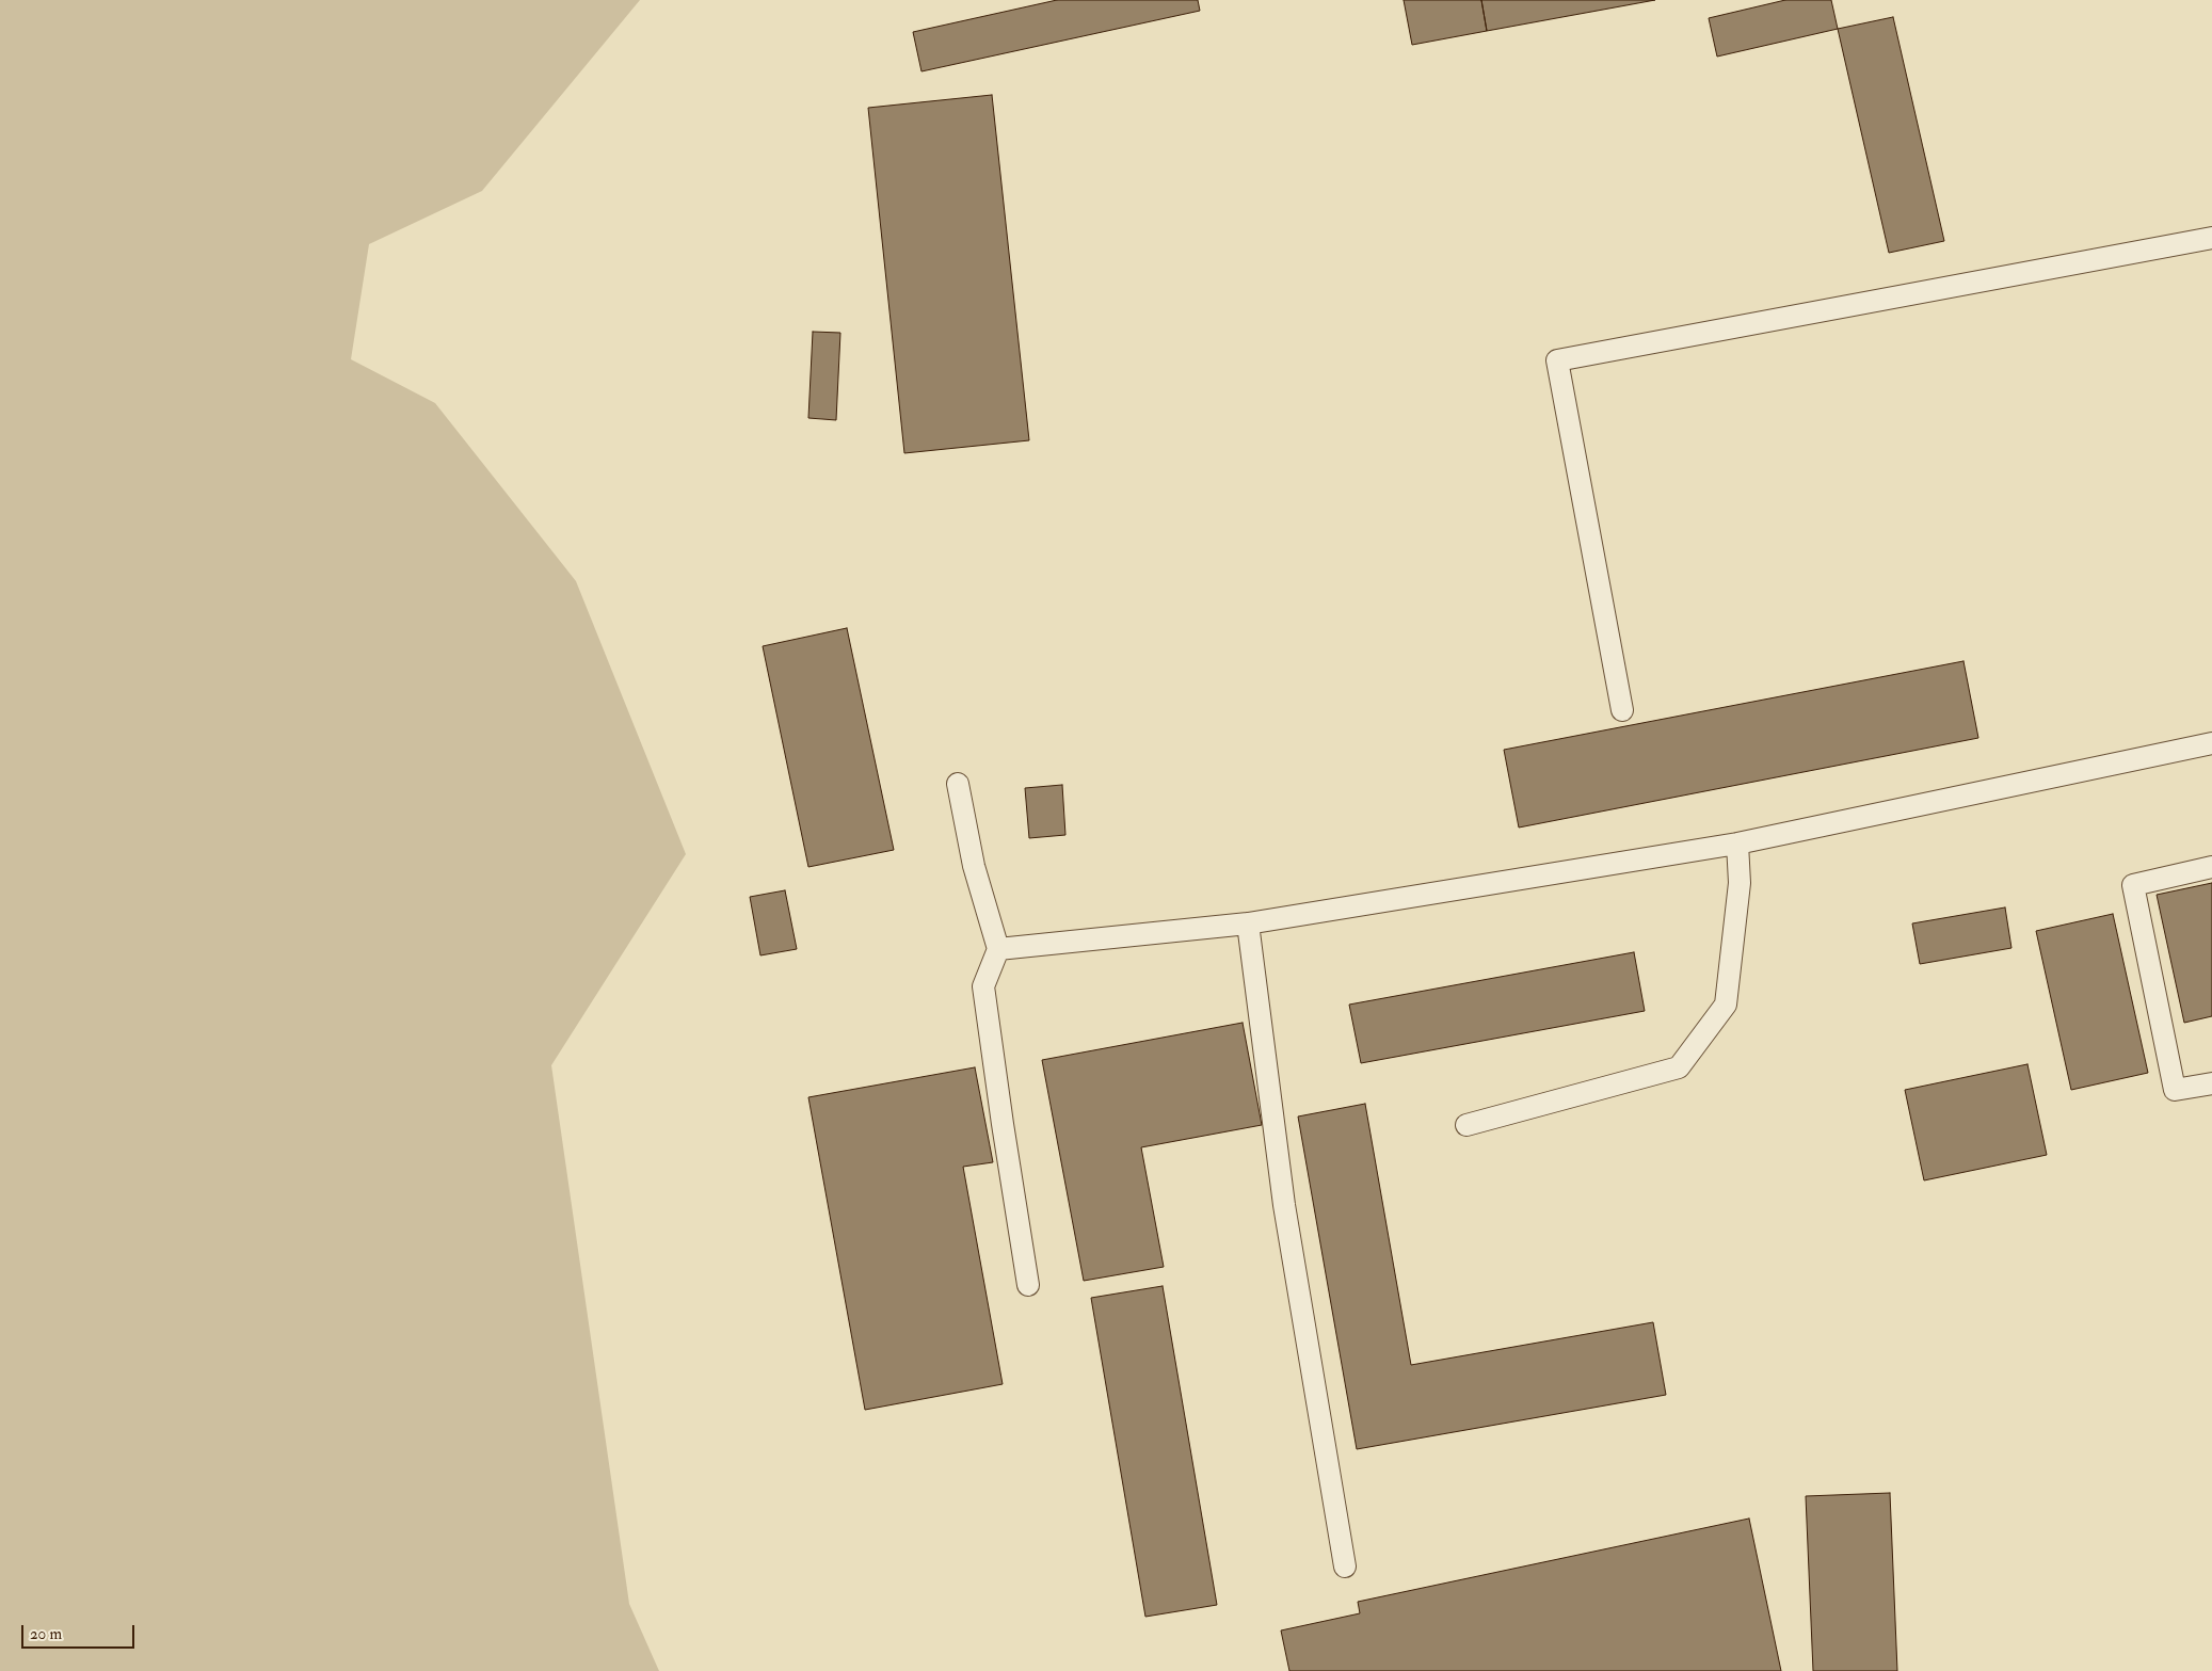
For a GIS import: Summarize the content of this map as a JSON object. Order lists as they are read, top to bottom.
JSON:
{
  "scale_bar": "20 m"
}
